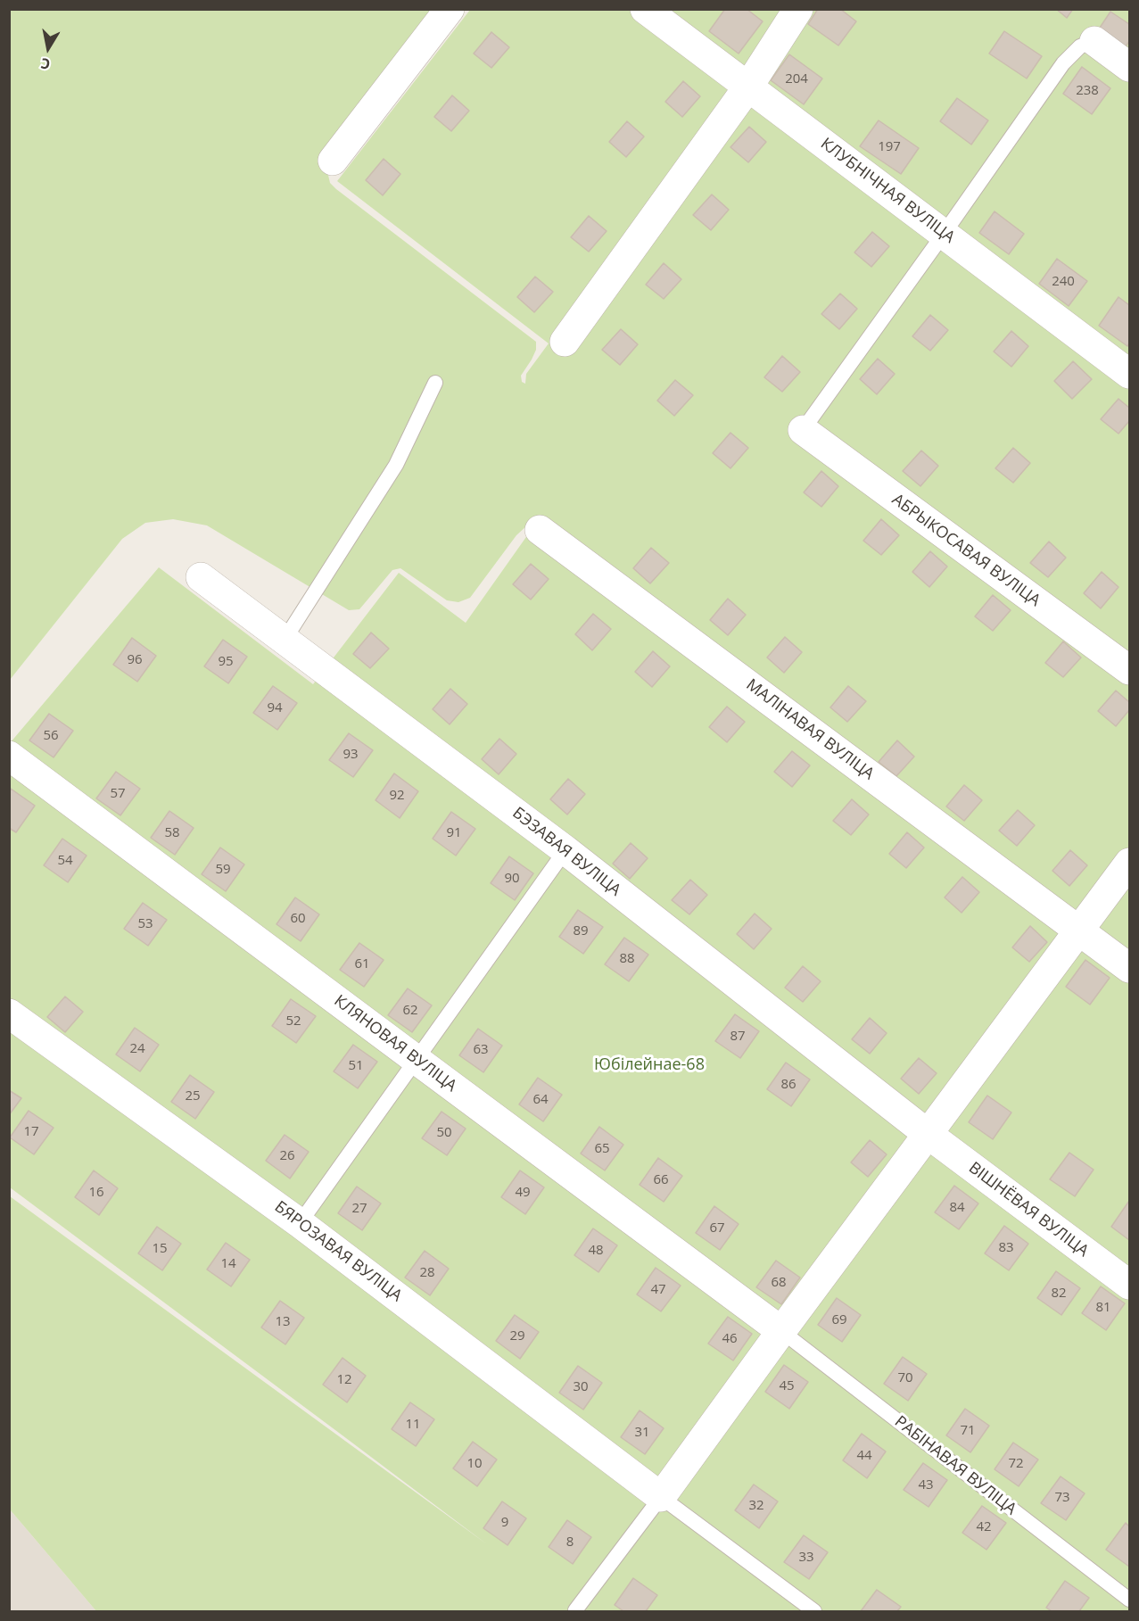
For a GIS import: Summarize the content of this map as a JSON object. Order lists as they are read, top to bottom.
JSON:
{
  "streets": {
    "street": [
      "КЛУБНІЧНАЯ ВУЛІЦА",
      "АБРЫКОСАВАЯ ВУЛІЦА",
      "МАЛІНАВАЯ ВУЛІЦА",
      "БЭЗАВАЯ ВУЛІЦА",
      "КЛЯНОВАЯ ВУЛІЦА",
      "ВІШНЁВАЯ ВУЛІЦА",
      "БЯРОЗАВАЯ ВУЛІЦА"
    ],
    "lane": ["РАБІНАВАЯ ВУЛІЦА"]
  },
  "crossings": [
    ["БЭЗАВАЯ ВУЛІЦА", "ВІШНЁВАЯ ВУЛІЦА"],
    ["КЛЯНОВАЯ ВУЛІЦА", "РАБІНАВАЯ ВУЛІЦА"]
  ],
  "parks": ["Юбілейнае-68"],
  "house_numbers": [
    "204",
    "238",
    "197",
    "240",
    "96",
    "95",
    "94",
    "56",
    "93",
    "57",
    "92",
    "58",
    "91",
    "54",
    "59",
    "90",
    "60",
    "53",
    "89",
    "88",
    "61",
    "62",
    "52",
    "87",
    "24",
    "63",
    "51",
    "86",
    "25",
    "64",
    "17",
    "50",
    "65",
    "26",
    "66",
    "16",
    "49",
    "84",
    "27",
    "67",
    "83",
    "15",
    "48",
    "14",
    "28",
    "68",
    "47",
    "82",
    "81",
    "69",
    "13",
    "29",
    "46",
    "70",
    "12",
    "45",
    "30",
    "11",
    "71",
    "31",
    "44",
    "10",
    "72",
    "43",
    "73",
    "32",
    "9",
    "42",
    "8",
    "33"
  ],
  "north": "bottom"
}
